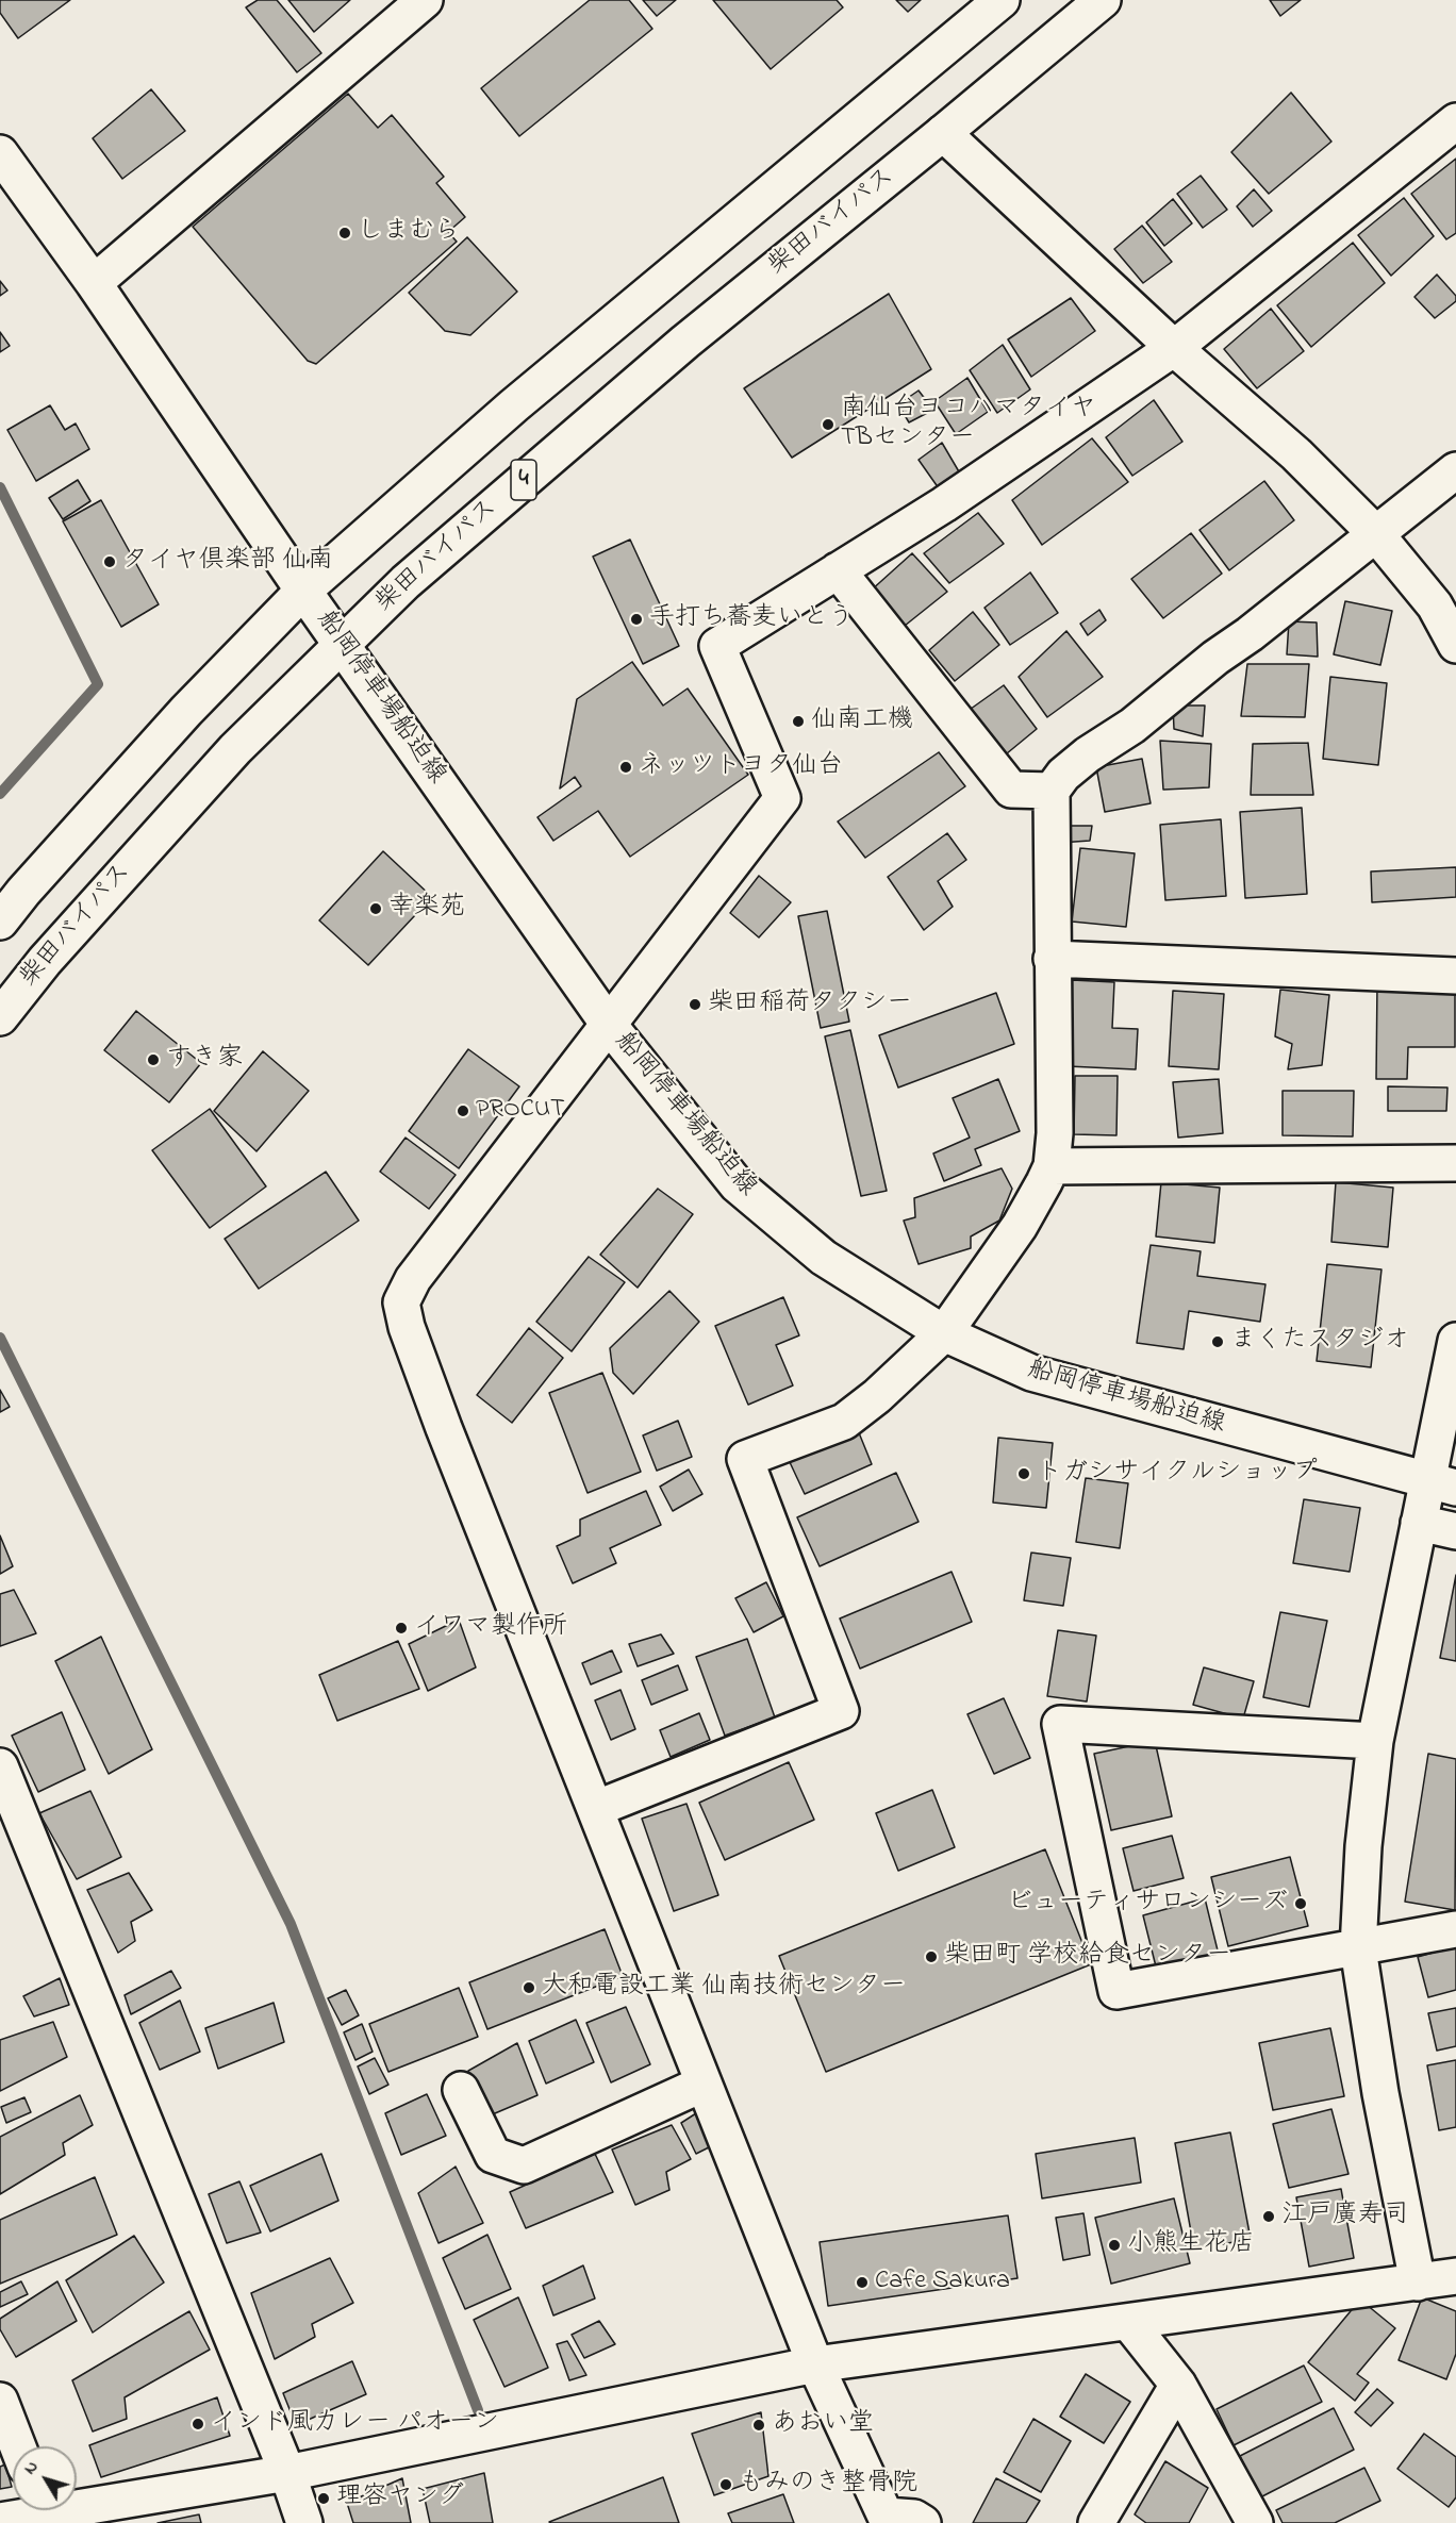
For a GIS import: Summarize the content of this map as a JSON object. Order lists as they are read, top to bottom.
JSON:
{
  "streets": {
    "main road": ["柴田バイパス", "4", "船岡停車場船迫線"]
  },
  "crossings": [
    ["柴田バイパス", "船岡停車場船迫線"]
  ],
  "places": [
    "しまむら",
    "南仙台ヨコハマタイヤ TBセンター",
    "タイヤ倶楽部 仙南",
    "手打ち蕎麦いとう",
    "仙南工機",
    "ネッツトヨタ仙台",
    "幸楽苑",
    "柴田稲荷タクシー",
    "すき家",
    "PROCUT",
    "まくたスタジオ",
    "トガシサイクルショップ",
    "イワマ製作所",
    "ビューティサロンシーズ",
    "柴田町 学校給食センター",
    "大和電設工業 仙南技術センター",
    "江戸廣寿司",
    "小熊生花店",
    "Cafe Sakura",
    "インド風カレー パオーン",
    "あおい堂",
    "もみのき整骨院",
    "理容ヤング"
  ],
  "north": "top left"
}
